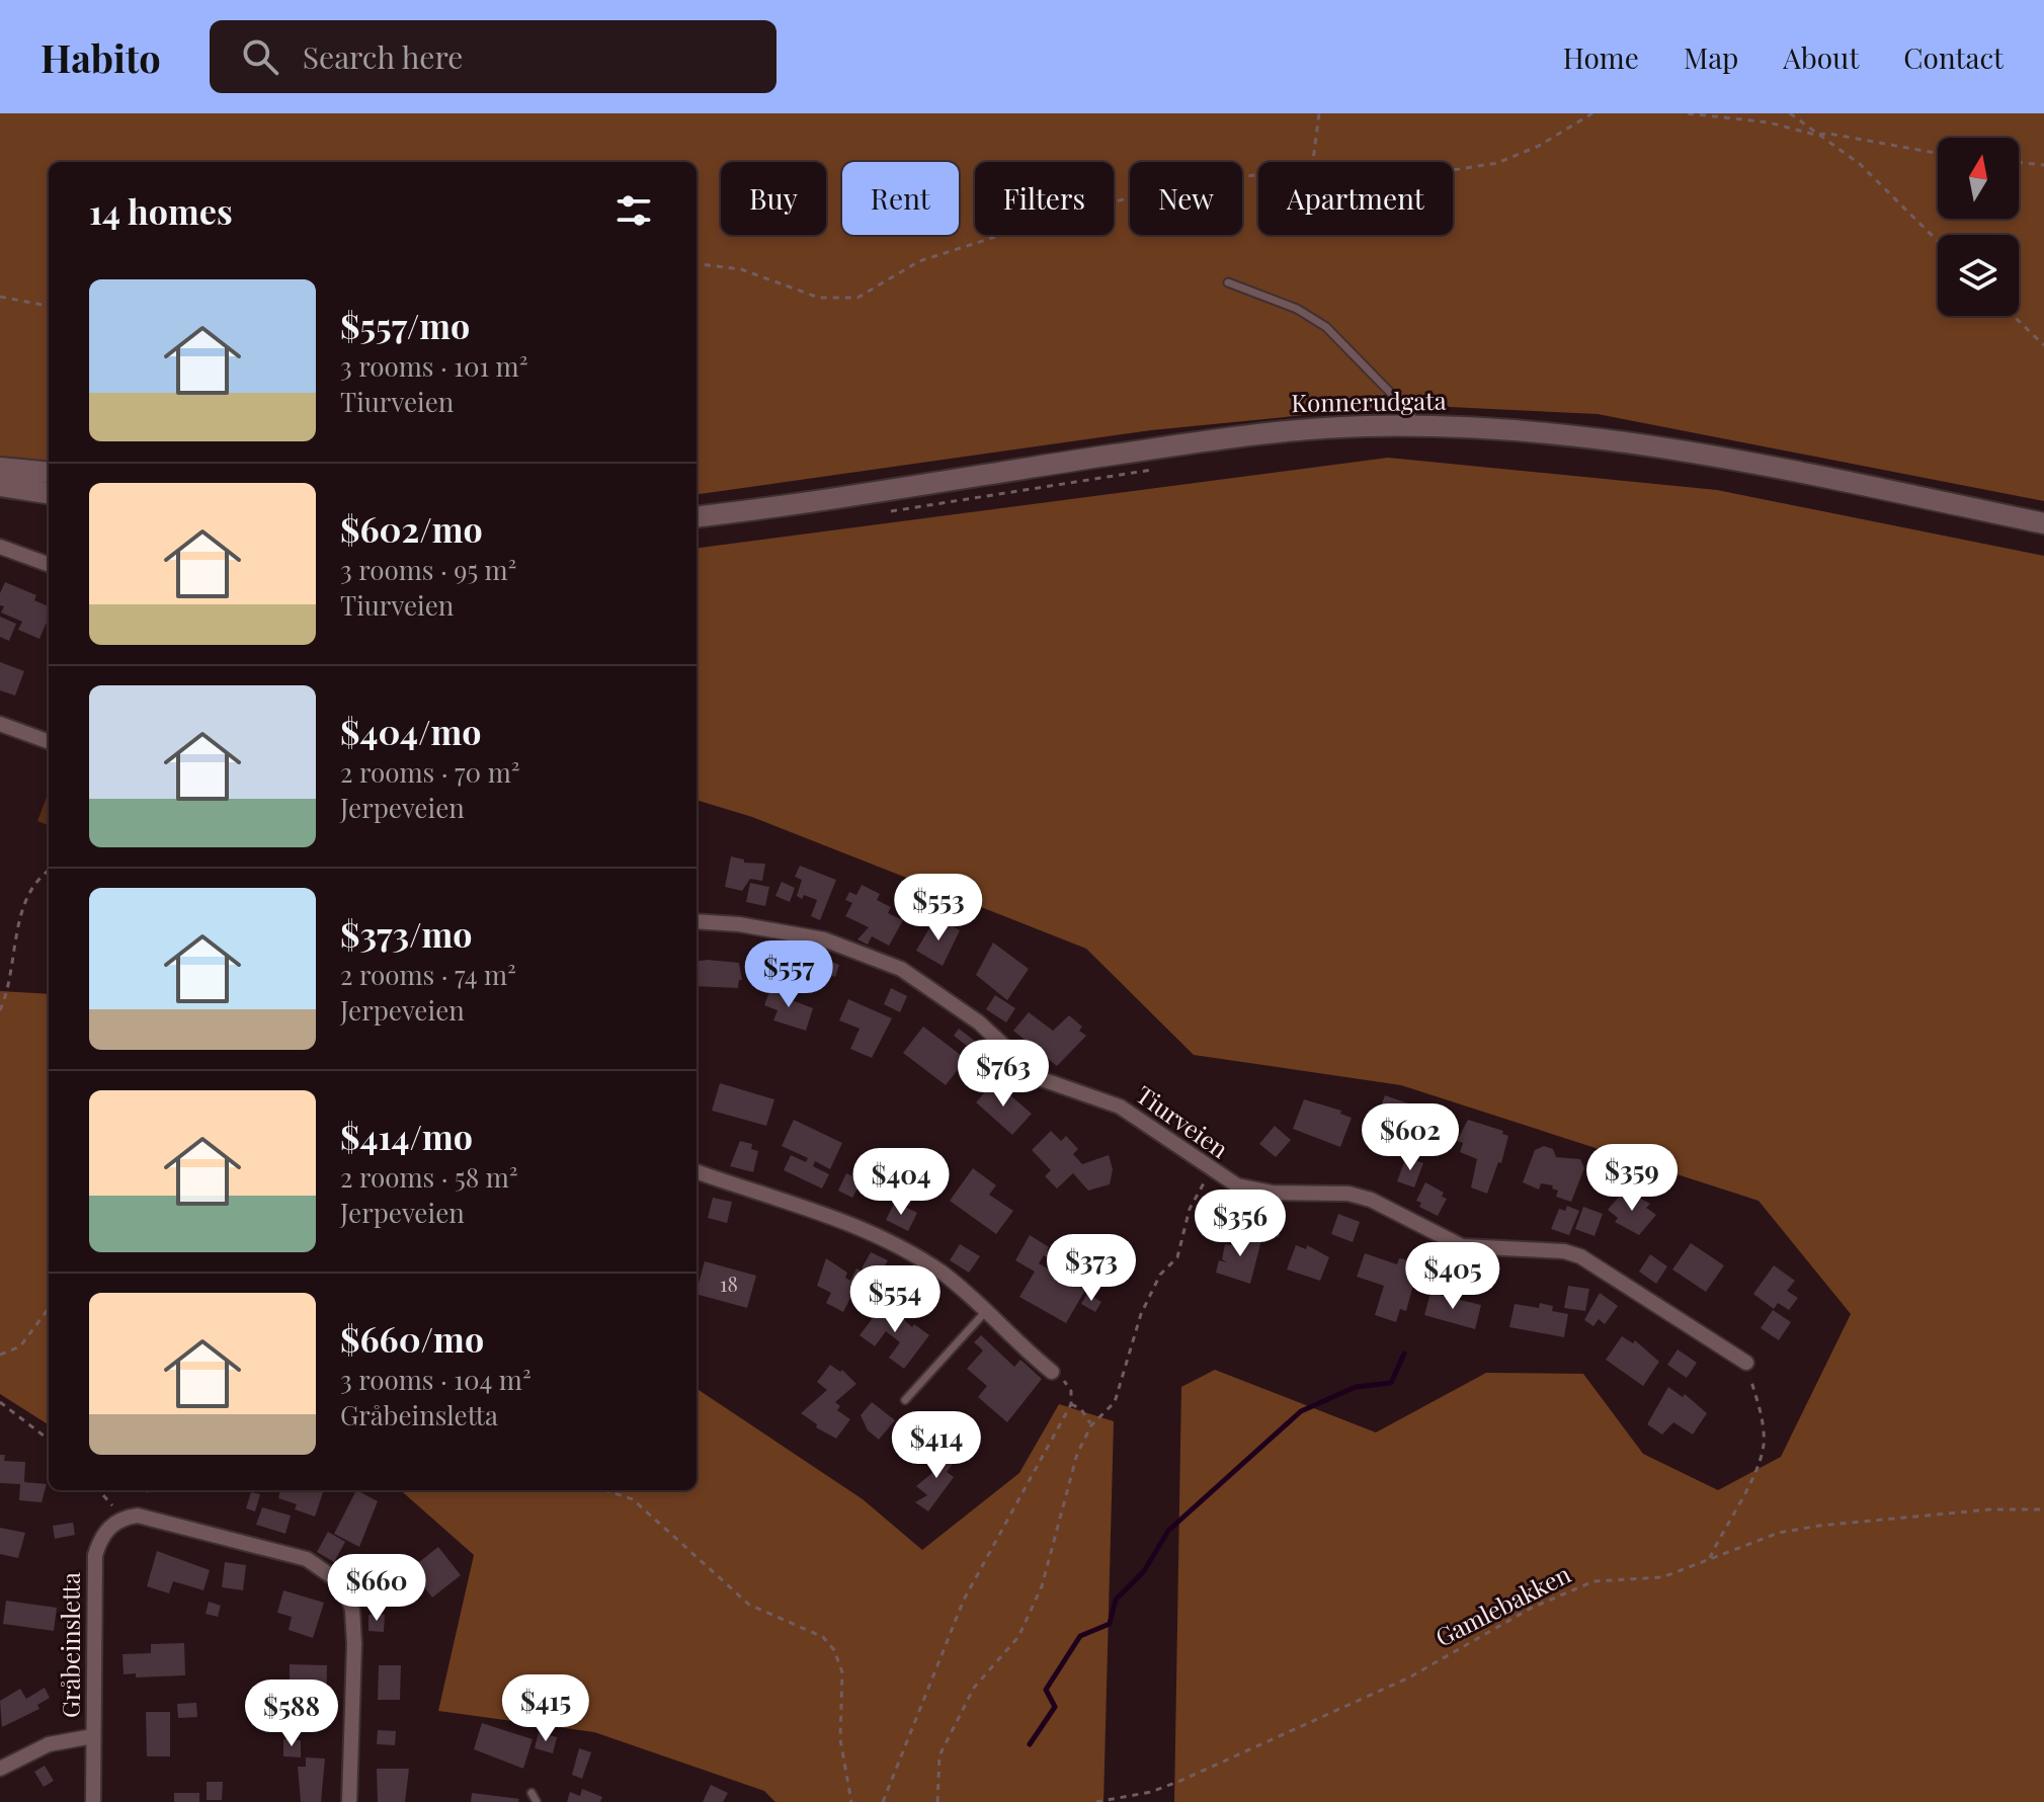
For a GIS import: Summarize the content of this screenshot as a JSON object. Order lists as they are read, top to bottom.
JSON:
{
  "streets": {
    "main road": ["Konnerudgata"],
    "street": ["Tiurveien", "Gråbeinsletta"],
    "path": ["Gamlebakken"]
  },
  "house_numbers": ["18"],
  "north": "top",
  "page": {
    "header": "Habito",
    "search": "Search here",
    "nav": [
      "Home",
      "Map",
      "About",
      "Contact"
    ],
    "chip": [
      "Buy",
      "Rent",
      "Filters",
      "New",
      "Apartment"
    ],
    "heading": "14 homes",
    "list": [
      {
        "name": "$557/mo",
        "note": "3 rooms · 101 m² · Tiurveien"
      },
      {
        "name": "$602/mo",
        "note": "3 rooms · 95 m² · Tiurveien"
      },
      {
        "name": "$404/mo",
        "note": "2 rooms · 70 m² · Jerpeveien"
      },
      {
        "name": "$373/mo",
        "note": "2 rooms · 74 m² · Jerpeveien"
      },
      {
        "name": "$414/mo",
        "note": "2 rooms · 58 m² · Jerpeveien"
      },
      {
        "name": "$660/mo",
        "note": "3 rooms · 104 m² · Gråbeinsletta"
      }
    ],
    "price": [
      "$553",
      "$557",
      "$763",
      "$602",
      "$359",
      "$404",
      "$356",
      "$373",
      "$405",
      "$554",
      "$414",
      "$660",
      "$415",
      "$588"
    ]
  }
}
